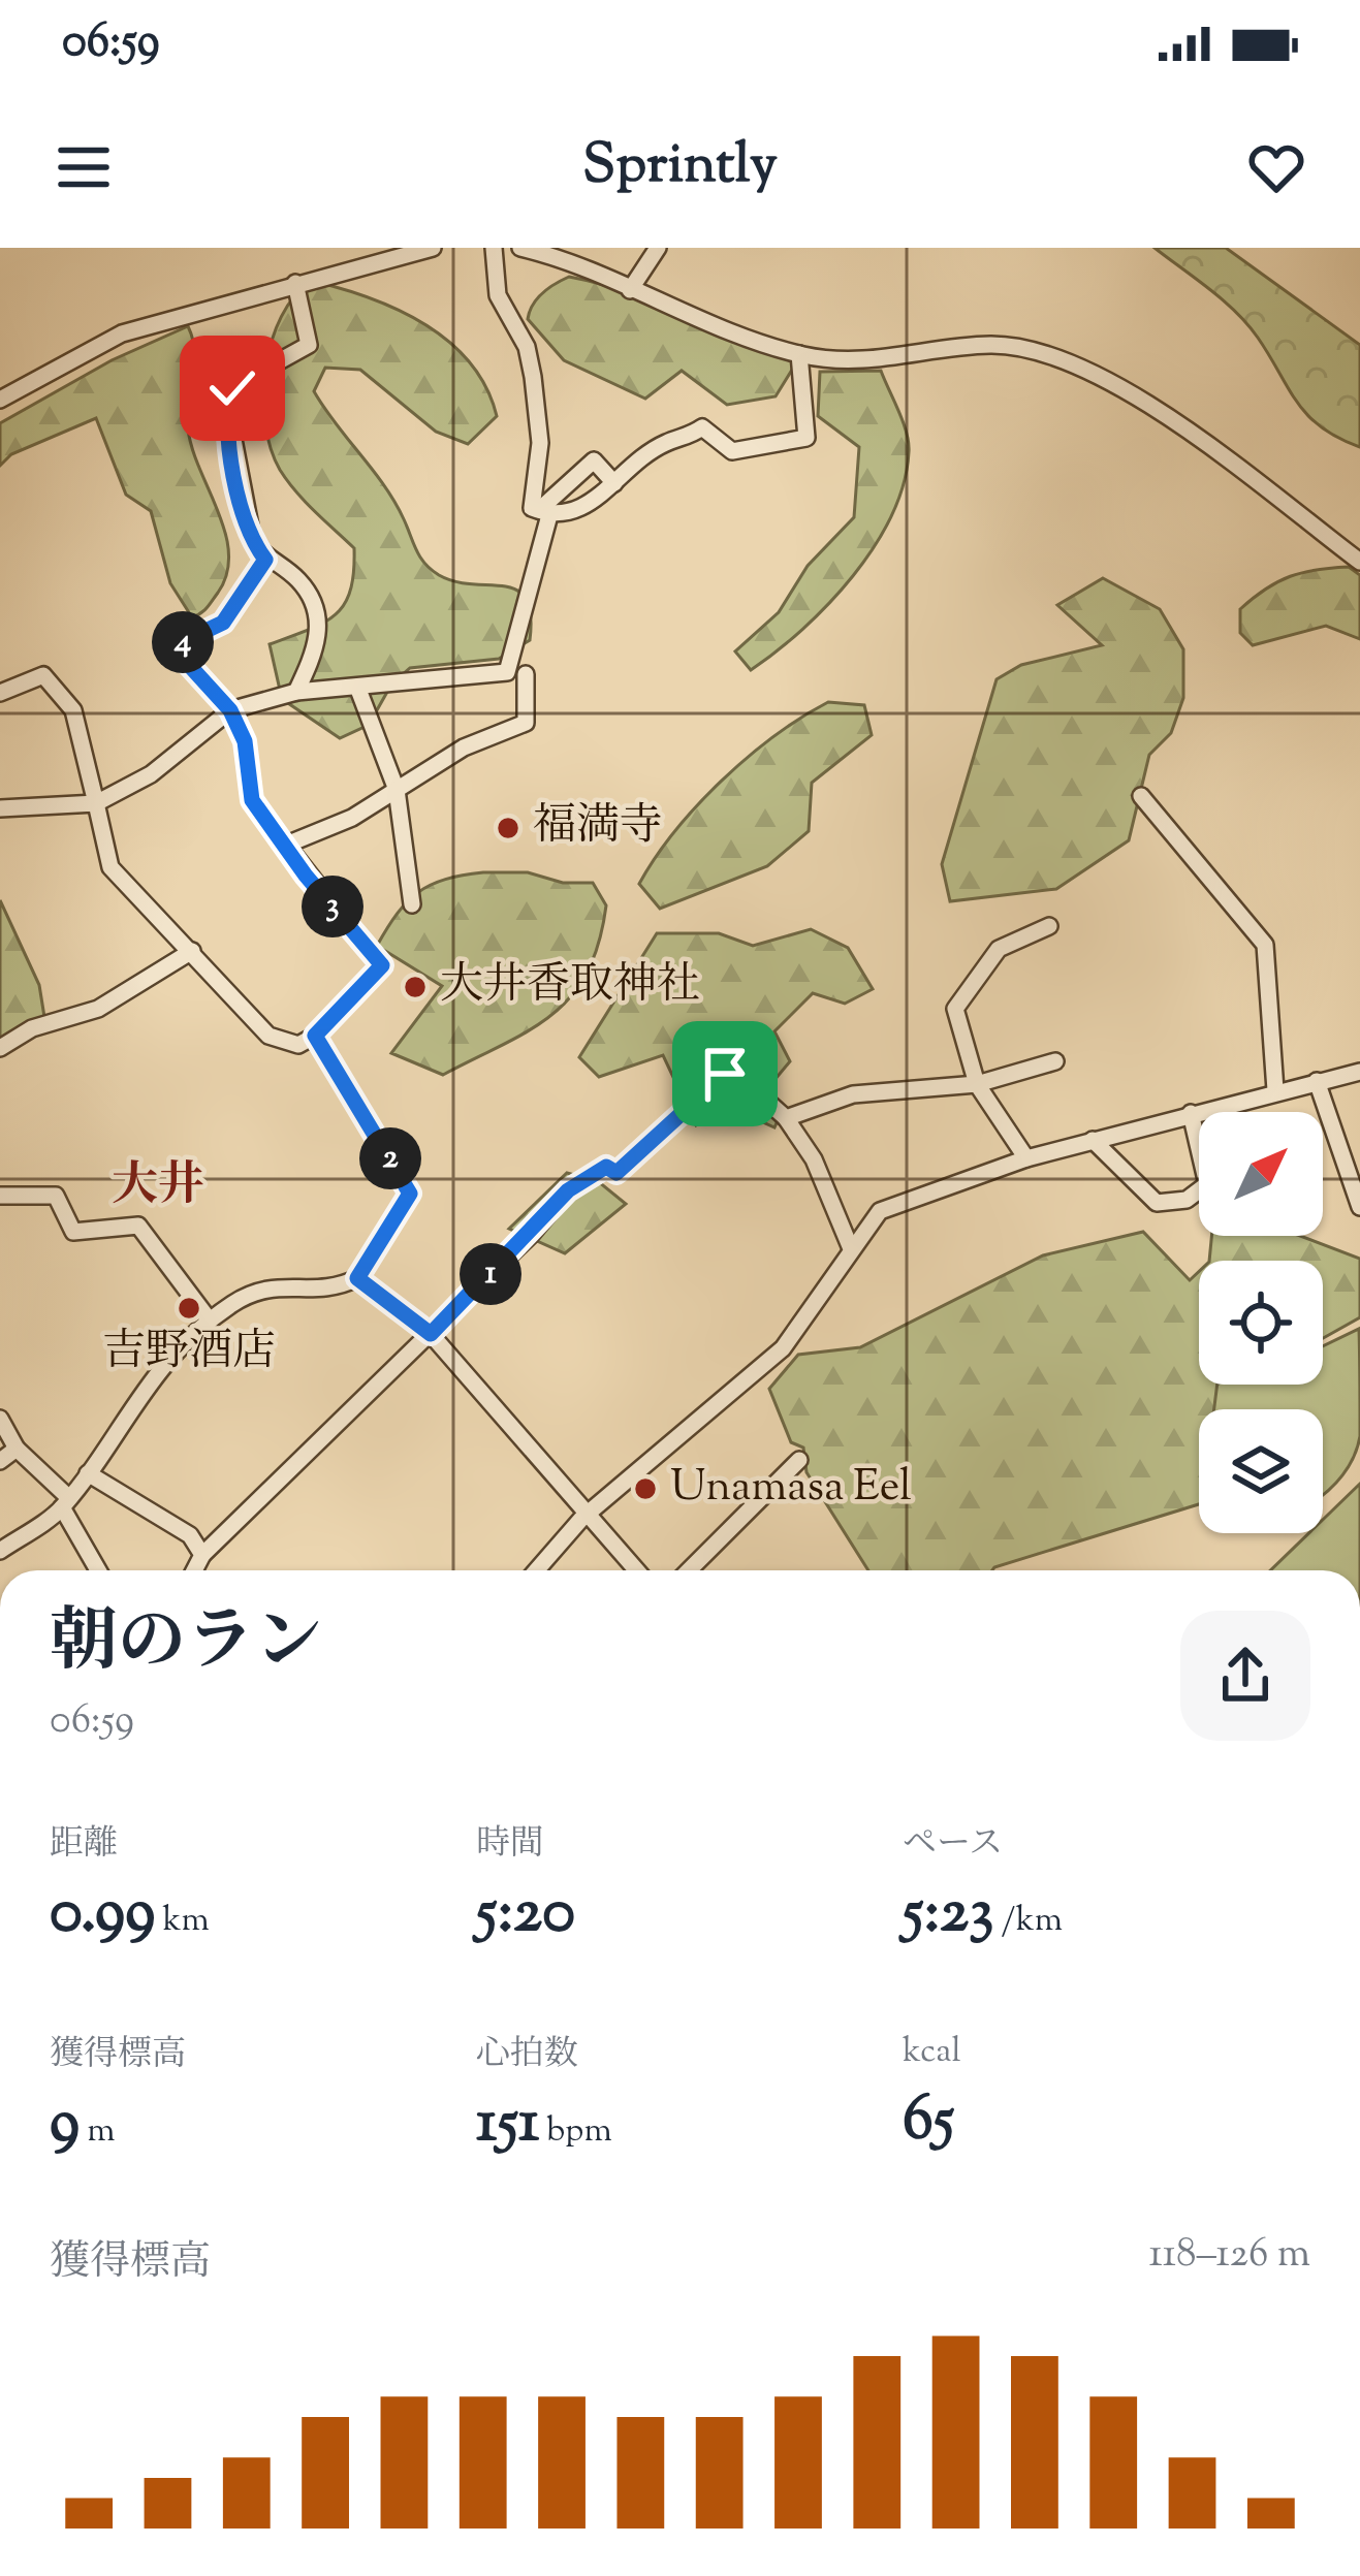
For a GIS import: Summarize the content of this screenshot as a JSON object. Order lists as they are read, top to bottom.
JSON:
{
  "districts": ["大井"],
  "places": [
    "福満寺",
    "大井香取神社",
    "吉野酒店",
    "Unamasa Eel"
  ],
  "north": "top right",
  "page": {
    "status": "06:59",
    "header": "Sprintly",
    "pins": [
      "4",
      "3",
      "2",
      "1"
    ],
    "heading": ["朝のラン", "06:59"],
    "stats": [
      ["距離", "0.99 km"],
      ["時間", "5:20"],
      ["ペース", "5:23 /km"],
      ["獲得標高", "9 m"],
      ["心拍数", "151 bpm"],
      ["kcal", "65"]
    ],
    "chart": ["獲得標高", "118–126 m"]
  }
}
